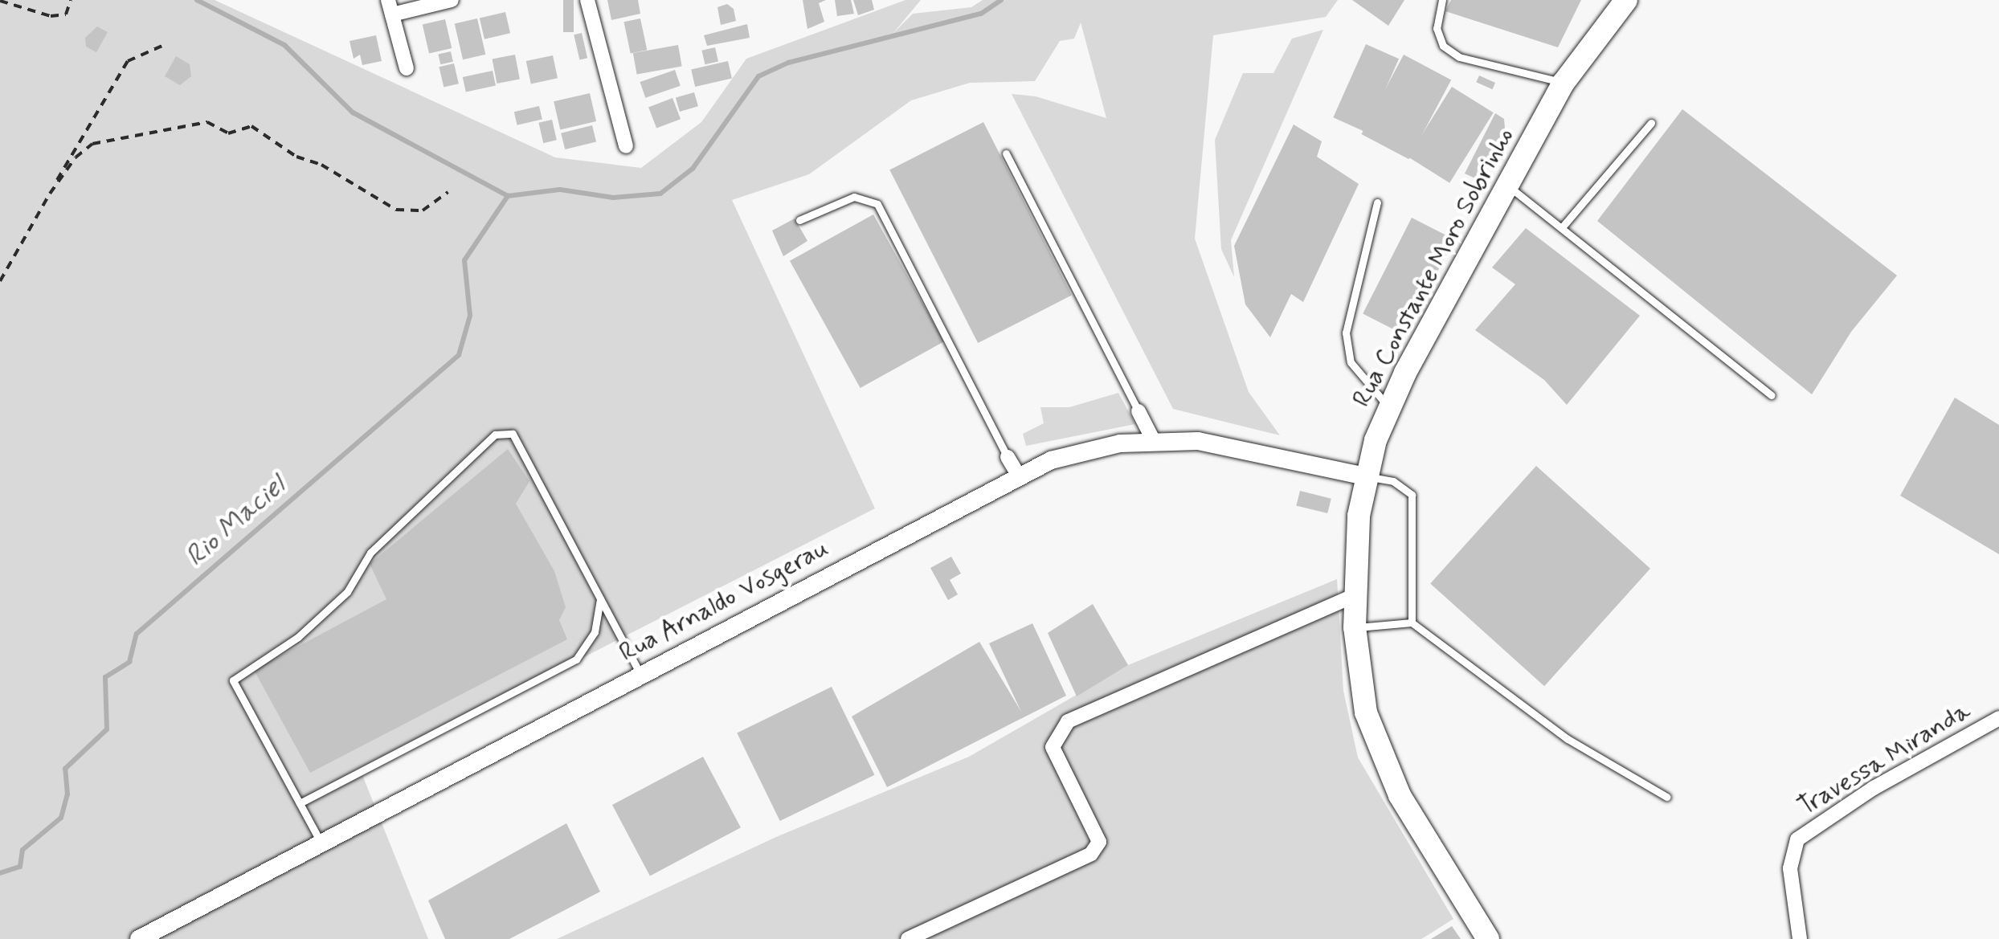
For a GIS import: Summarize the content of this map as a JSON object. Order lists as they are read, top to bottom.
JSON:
{
  "streets": {
    "main road": ["Rua Constante Moro Sobrinho"],
    "street": ["Rua Arnaldo Vosgerau", "Travessa Miranda"]
  },
  "crossings": [
    ["Rua Constante Moro Sobrinho", "Rua Arnaldo Vosgerau"]
  ],
  "water": ["Rio Maciel"]
}
